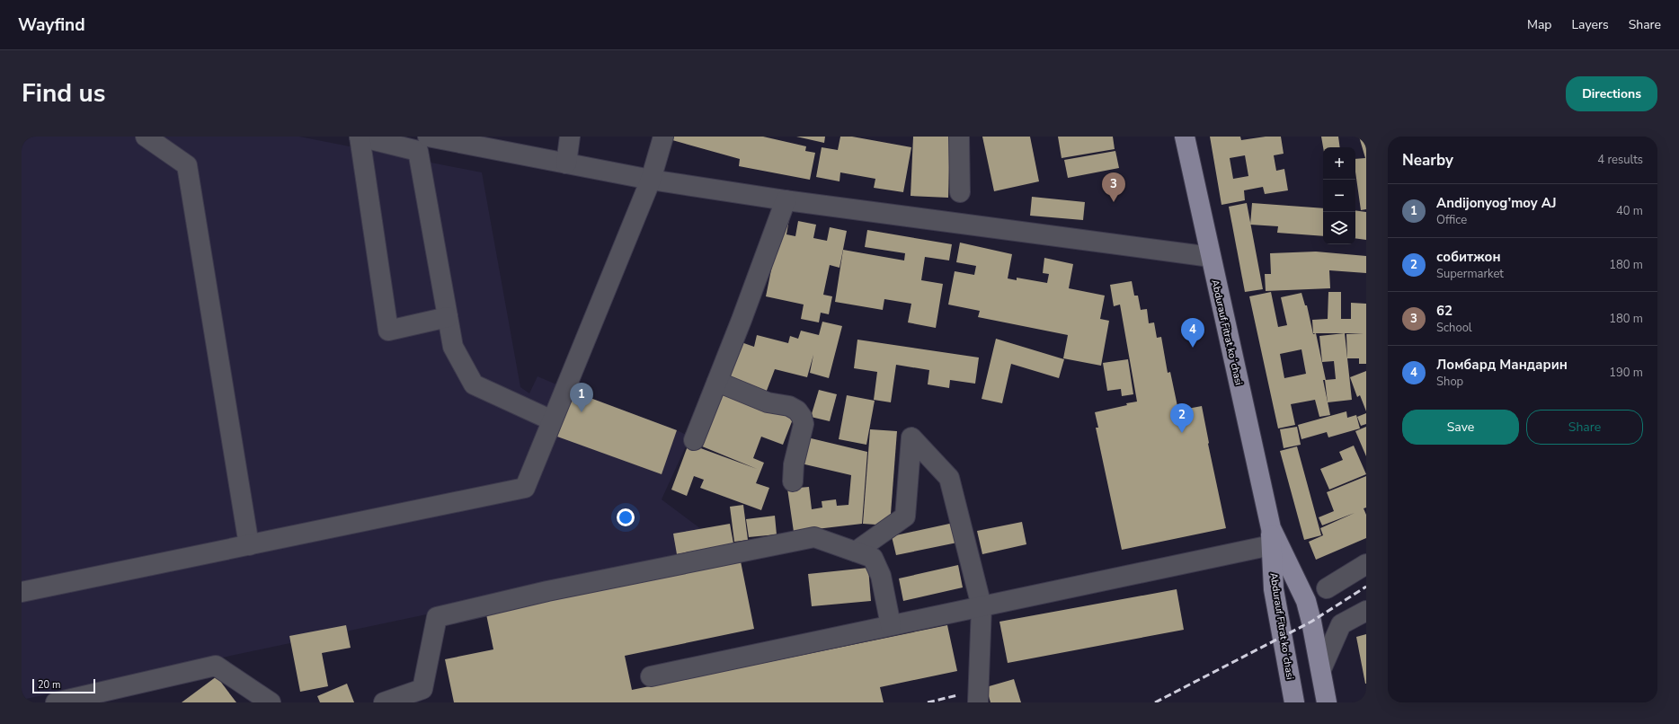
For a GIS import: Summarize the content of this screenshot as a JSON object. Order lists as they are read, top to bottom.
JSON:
{
  "streets": {
    "main road": ["Abdurauf Fitrat koʻchasi"]
  },
  "scale_bar": "20 m",
  "page": {
    "header": "Wayfind",
    "nav": ["Map", "Layers", "Share"],
    "title": "Find us",
    "buttons": [
      "Directions",
      ["Save", "Share"]
    ],
    "heading": ["Nearby", "4 results"],
    "map_buttons": ["+", "−"],
    "pins": [
      "3",
      "4",
      "1",
      "2"
    ],
    "list": [
      {
        "mark": "1",
        "name": "Andijonyog’moy AJ",
        "note": "Office",
        "value": "40 m"
      },
      {
        "mark": "2",
        "name": "собитжон",
        "note": "Supermarket",
        "value": "180 m"
      },
      {
        "mark": "3",
        "name": "62",
        "note": "School",
        "value": "180 m"
      },
      {
        "mark": "4",
        "name": "Ломбард Мандарин",
        "note": "Shop",
        "value": "190 m"
      }
    ],
    "scale": "20 m"
  }
}
